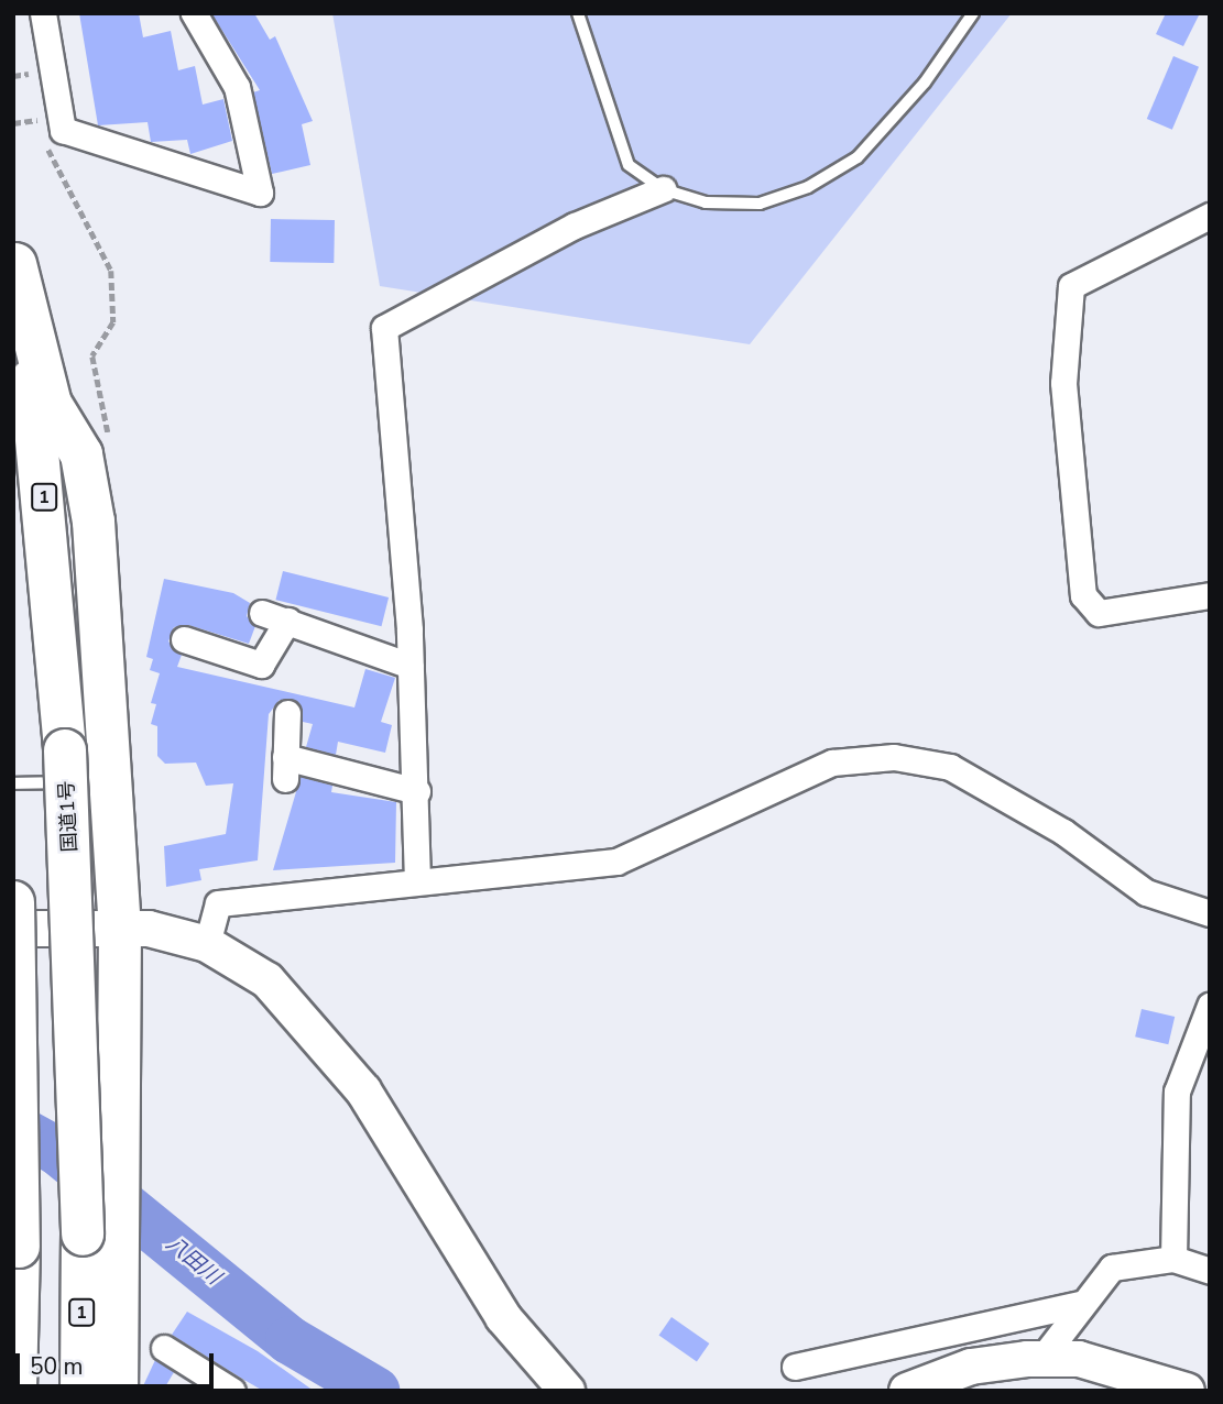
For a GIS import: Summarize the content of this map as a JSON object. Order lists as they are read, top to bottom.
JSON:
{
  "streets": {
    "highway": ["1", "国道1号"]
  },
  "water": ["八田川"],
  "scale_bar": "50 m"
}
